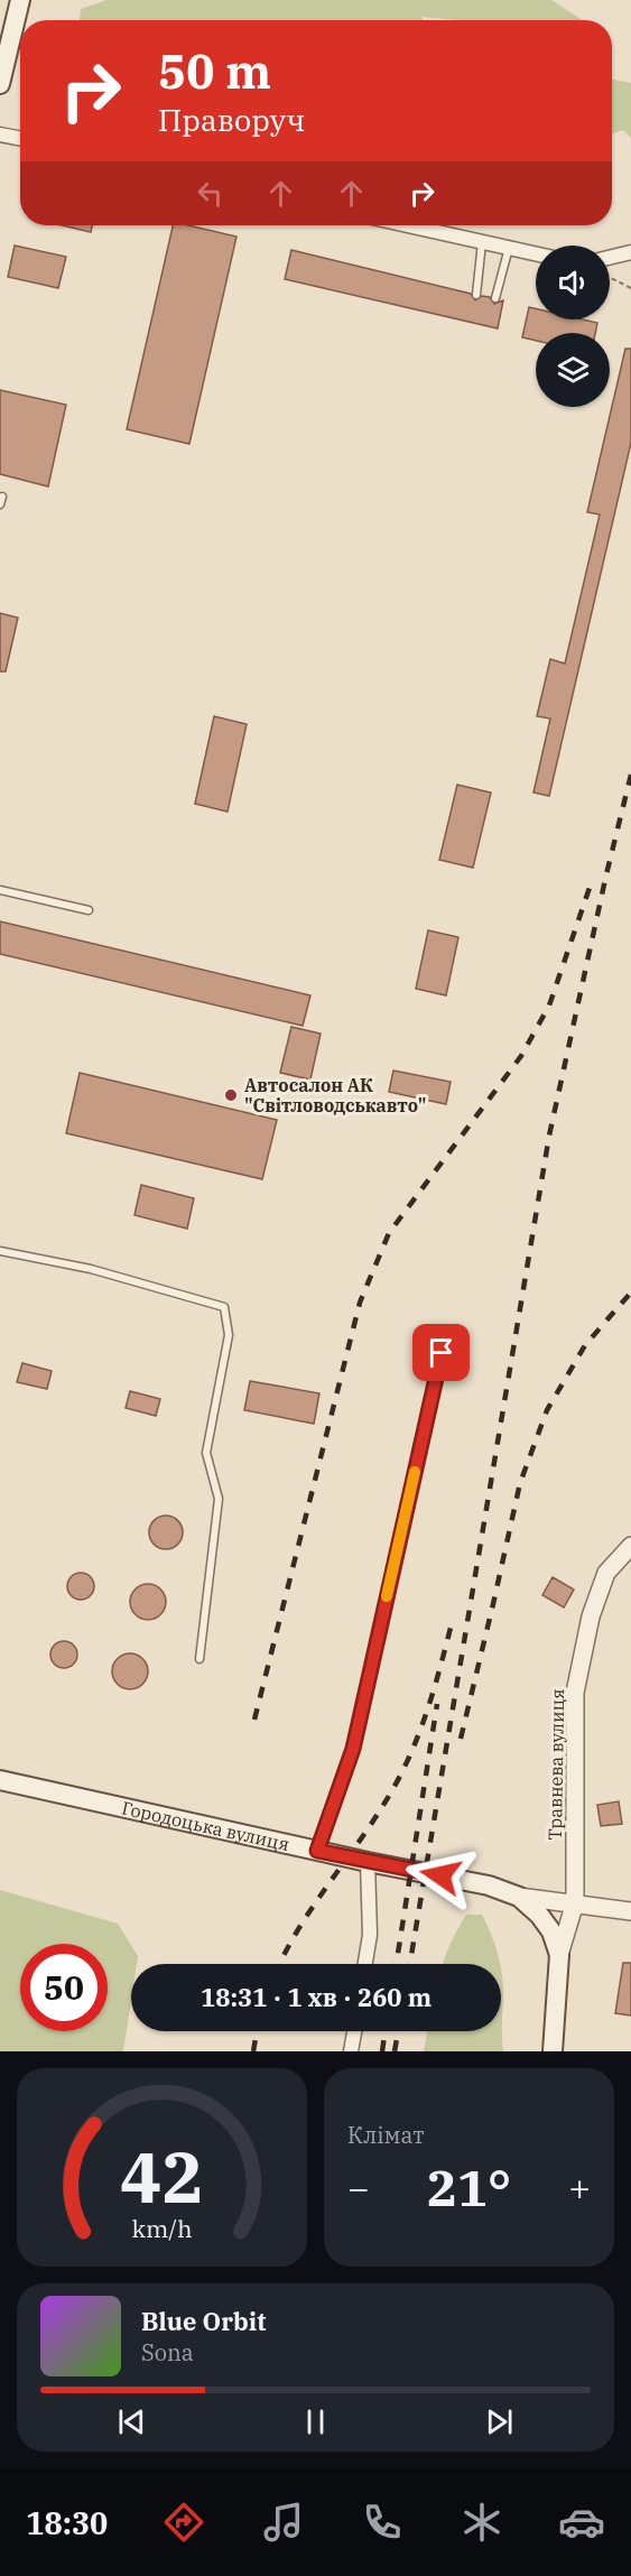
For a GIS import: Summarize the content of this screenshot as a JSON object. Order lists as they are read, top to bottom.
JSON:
{
  "streets": {
    "main road": ["Городоцька вулиця"],
    "street": ["Травнева вулиця"]
  },
  "crossings": [
    ["Травнева вулиця", "Городоцька вулиця"]
  ],
  "places": ["Автосалон АК \"Світловодськавто\""],
  "page": {
    "turn": ["50 m", "Праворуч"],
    "limit": "50",
    "trip": "18:31 · 1 хв · 260 m",
    "tile": "Клімат",
    "heat": ["−", "21°", "+"],
    "song": ["Blue Orbit", "Sona"],
    "tabs": "18:30",
    "gauge": ["42", "km/h"]
  }
}
